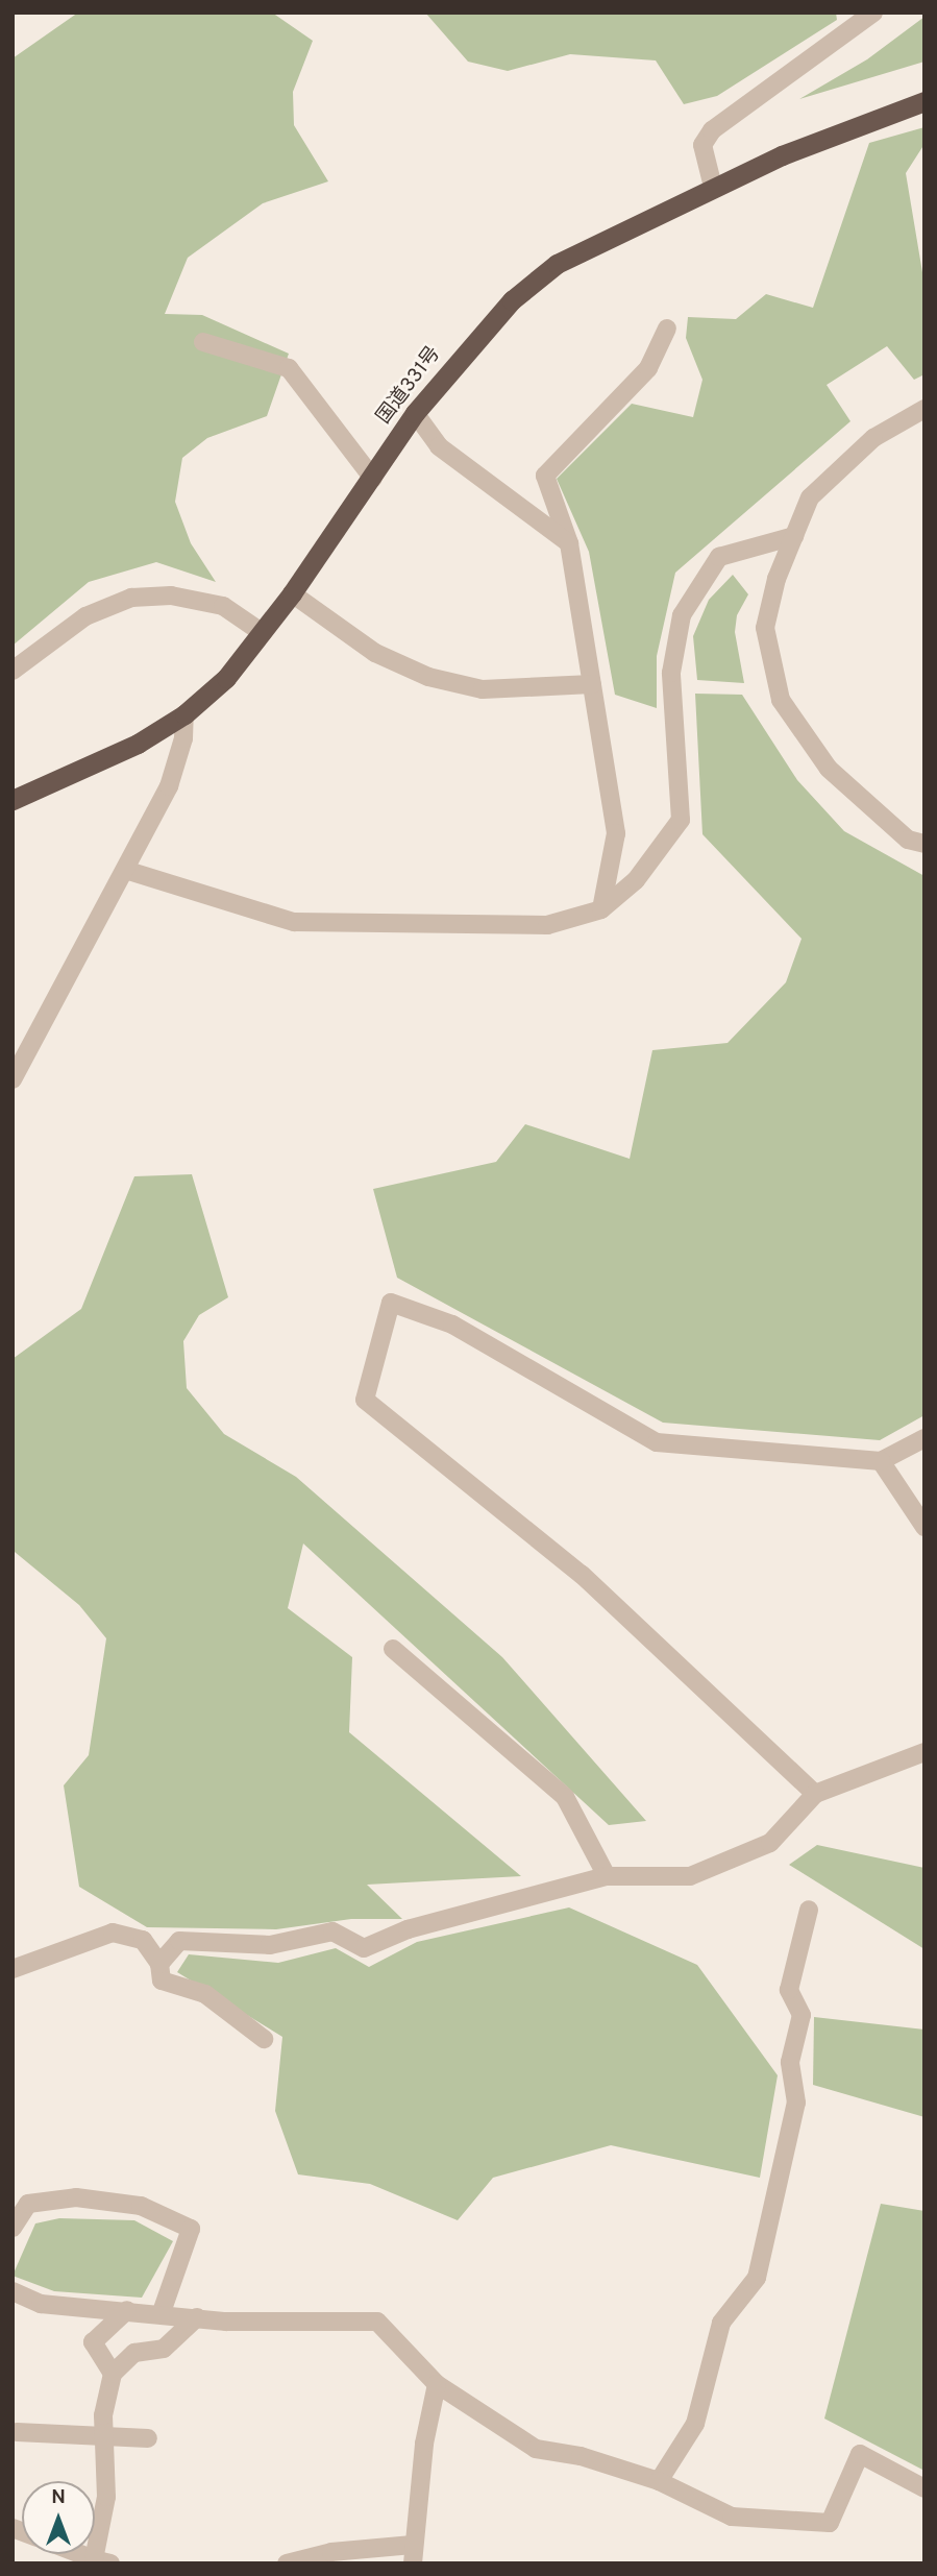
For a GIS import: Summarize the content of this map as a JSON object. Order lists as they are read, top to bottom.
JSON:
{
  "streets": {
    "highway": ["国道331号"]
  },
  "north": "top"
}
